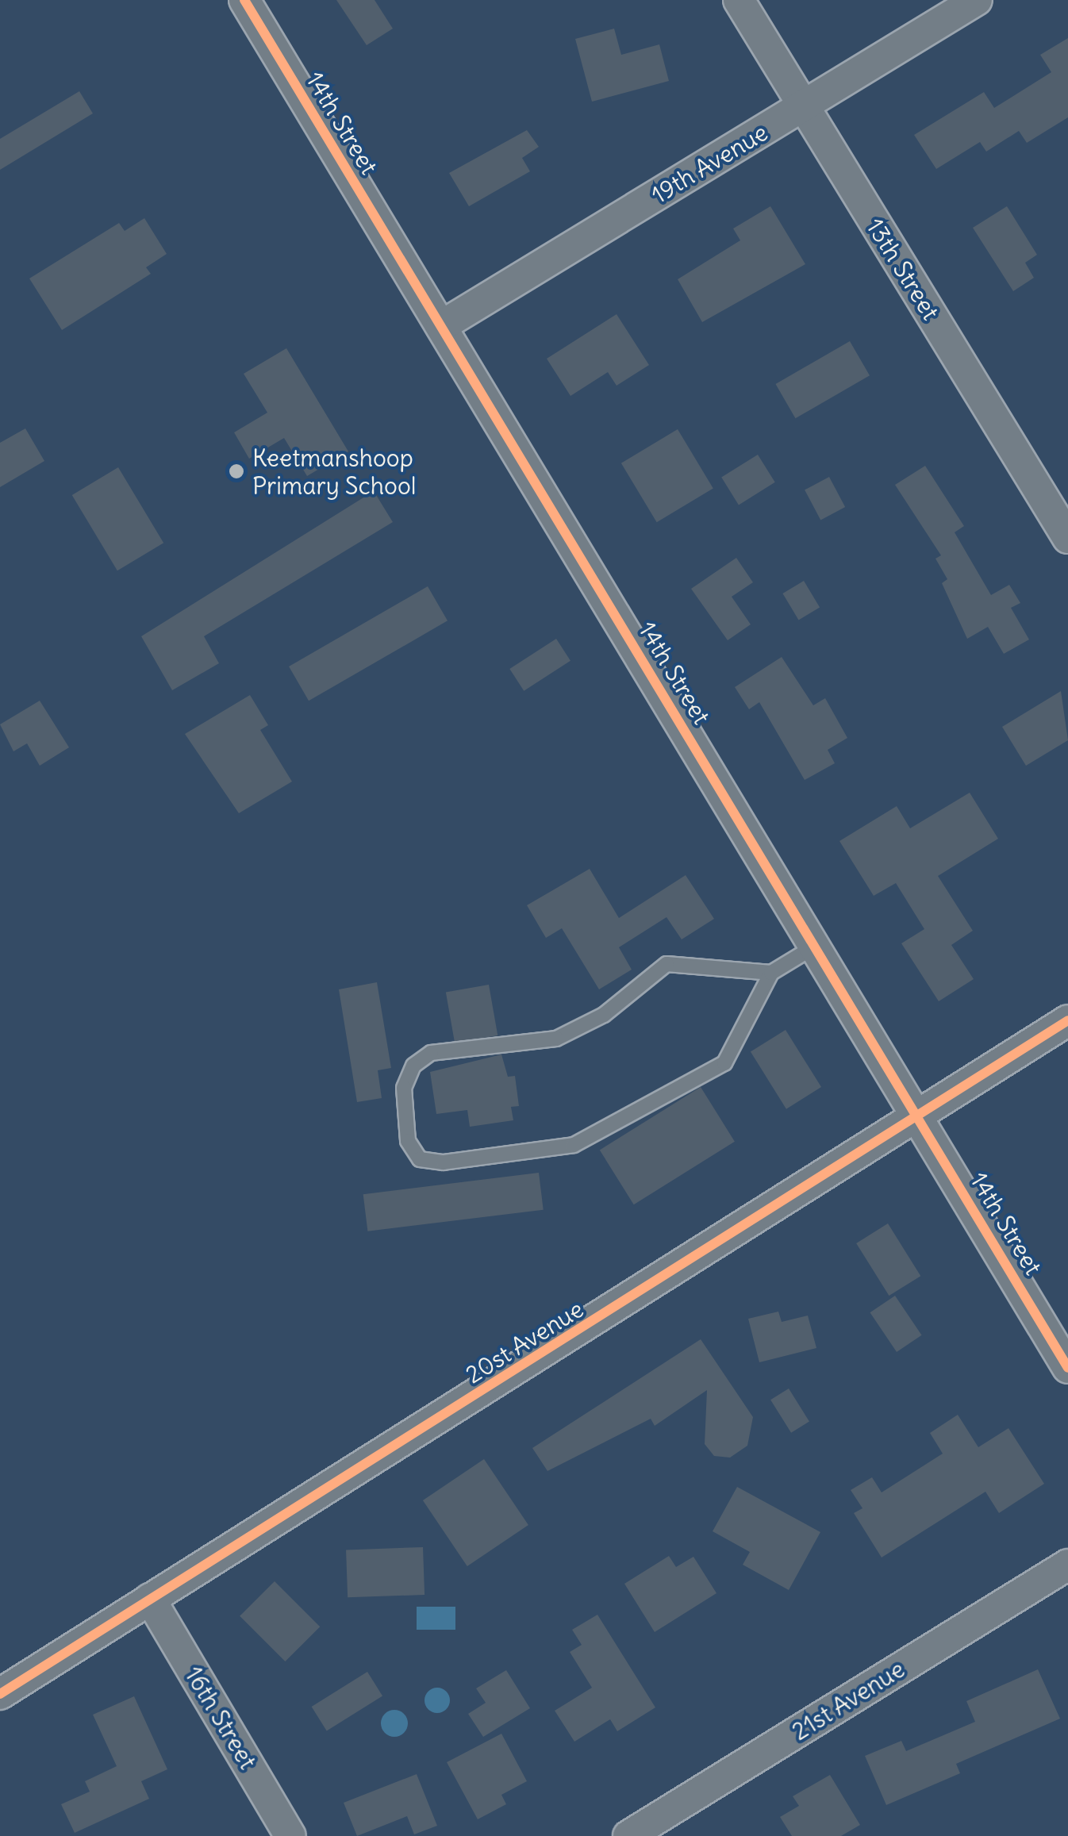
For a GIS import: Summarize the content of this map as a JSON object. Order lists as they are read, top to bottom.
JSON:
{
  "streets": {
    "street": [
      "14th Street",
      "19th Avenue",
      "13th Street",
      "20st Avenue",
      "21st Avenue",
      "16th Street"
    ]
  },
  "crossings": [
    ["14th Street", "19th Avenue"],
    ["14th Street", "20st Avenue"],
    ["19th Avenue", "13th Street"],
    ["20st Avenue", "16th Street"]
  ],
  "places": ["Keetmanshoop Primary School"]
}
